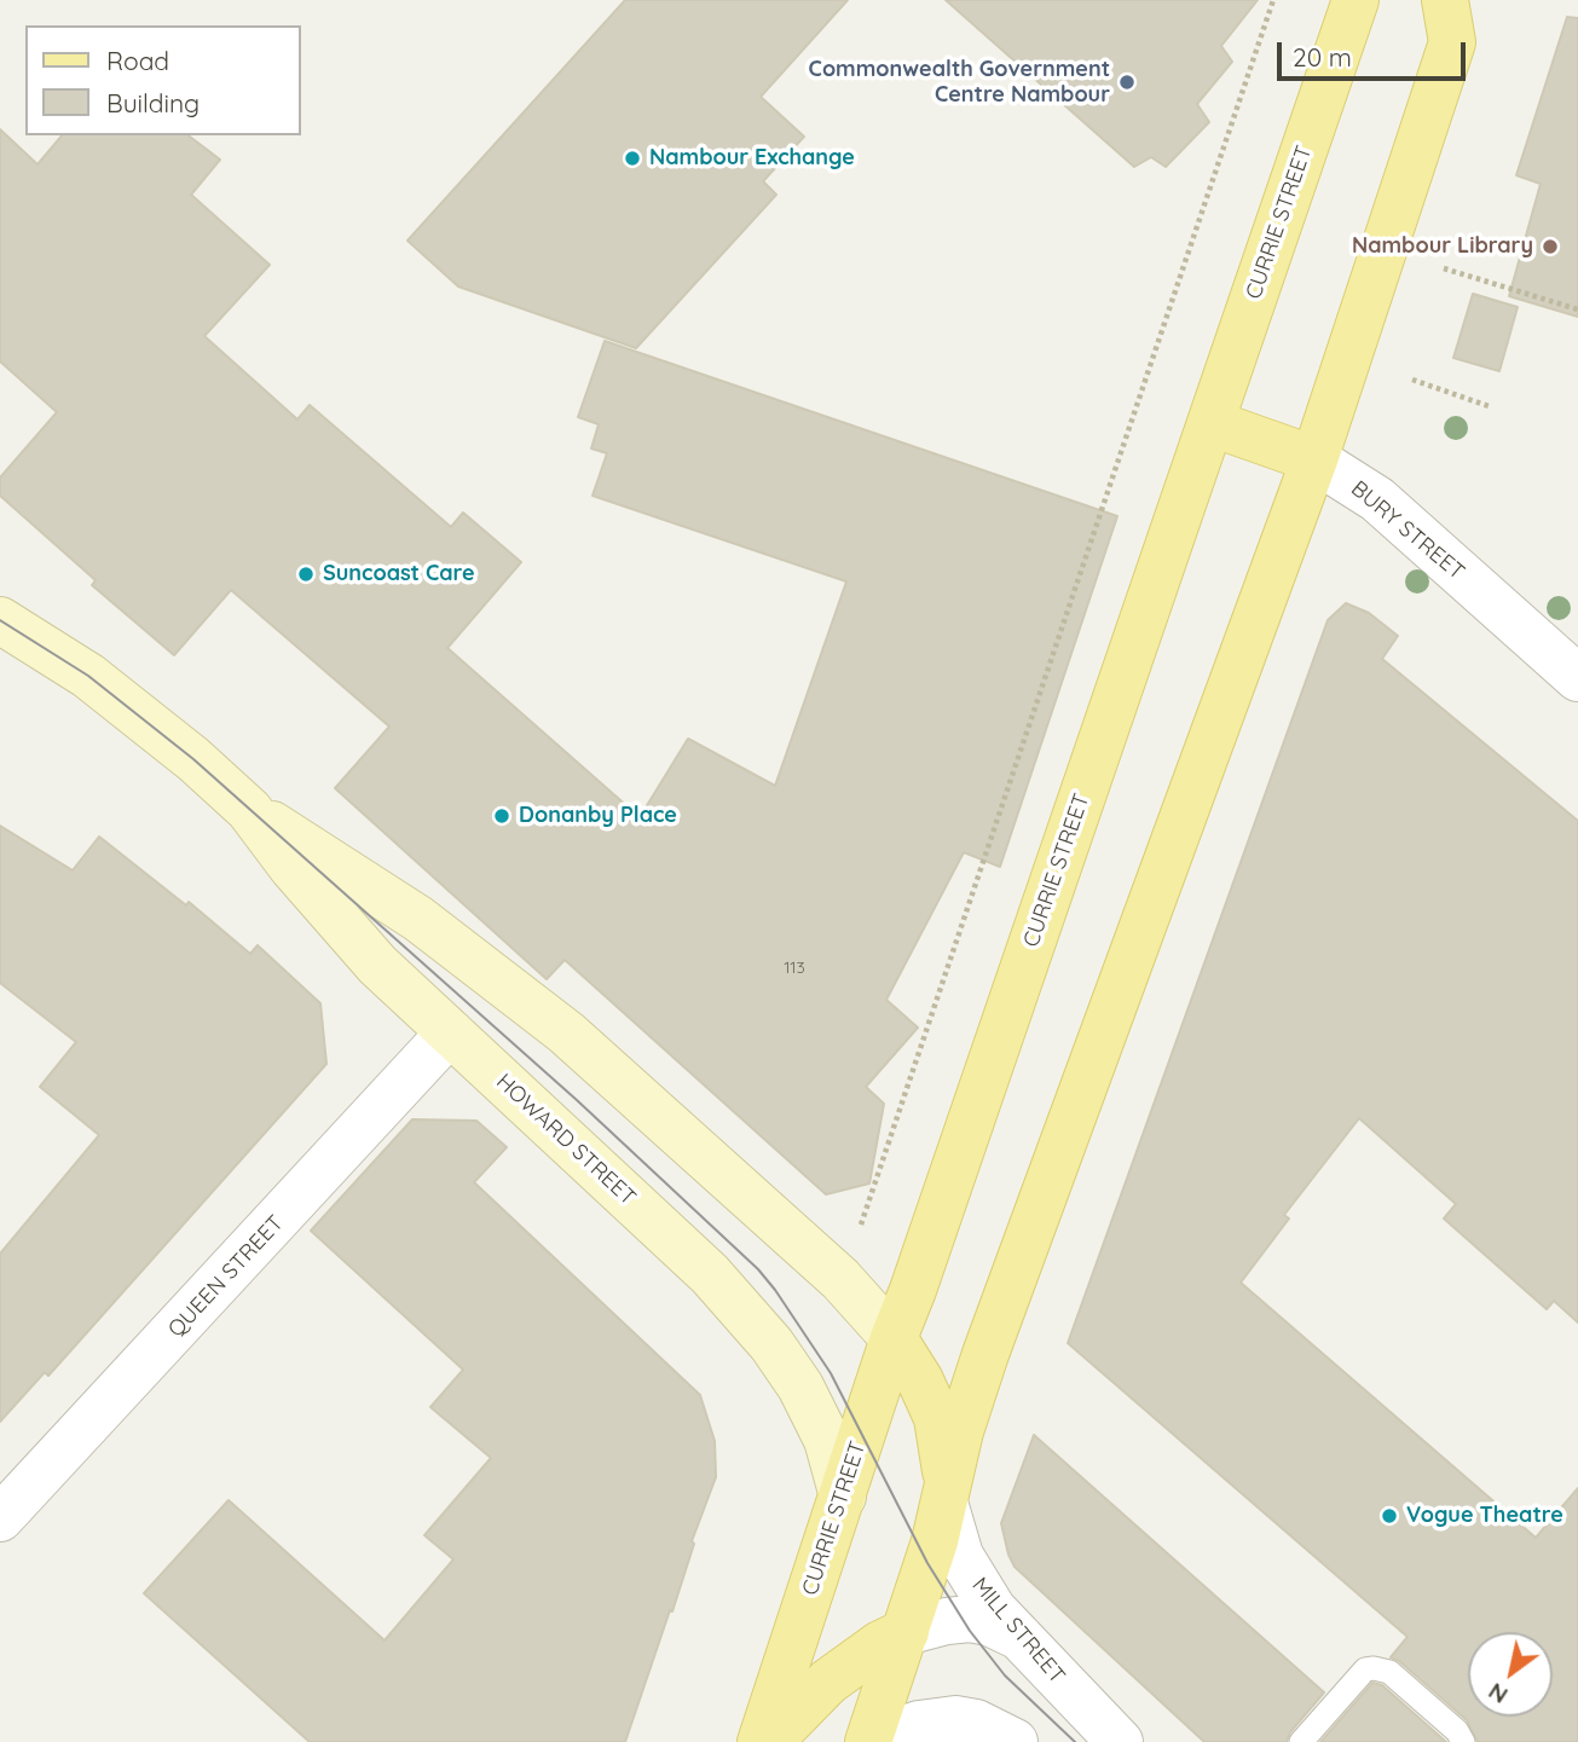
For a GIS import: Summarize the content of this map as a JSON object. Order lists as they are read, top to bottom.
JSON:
{
  "streets": {
    "main road": ["CURRIE STREET", "BURY STREET", "HOWARD STREET"],
    "street": ["QUEEN STREET", "MILL STREET"]
  },
  "crossings": [
    ["CURRIE STREET", "BURY STREET"],
    ["CURRIE STREET", "HOWARD STREET"],
    ["HOWARD STREET", "QUEEN STREET"]
  ],
  "places": [
    "Commonwealth Government Centre Nambour",
    "Nambour Exchange",
    "Nambour Library",
    "Suncoast Care",
    "Donanby Place",
    "Vogue Theatre"
  ],
  "house_numbers": ["113"],
  "legend": ["Road", "Building"],
  "scale_bar": "20 m",
  "north": "bottom left"
}
